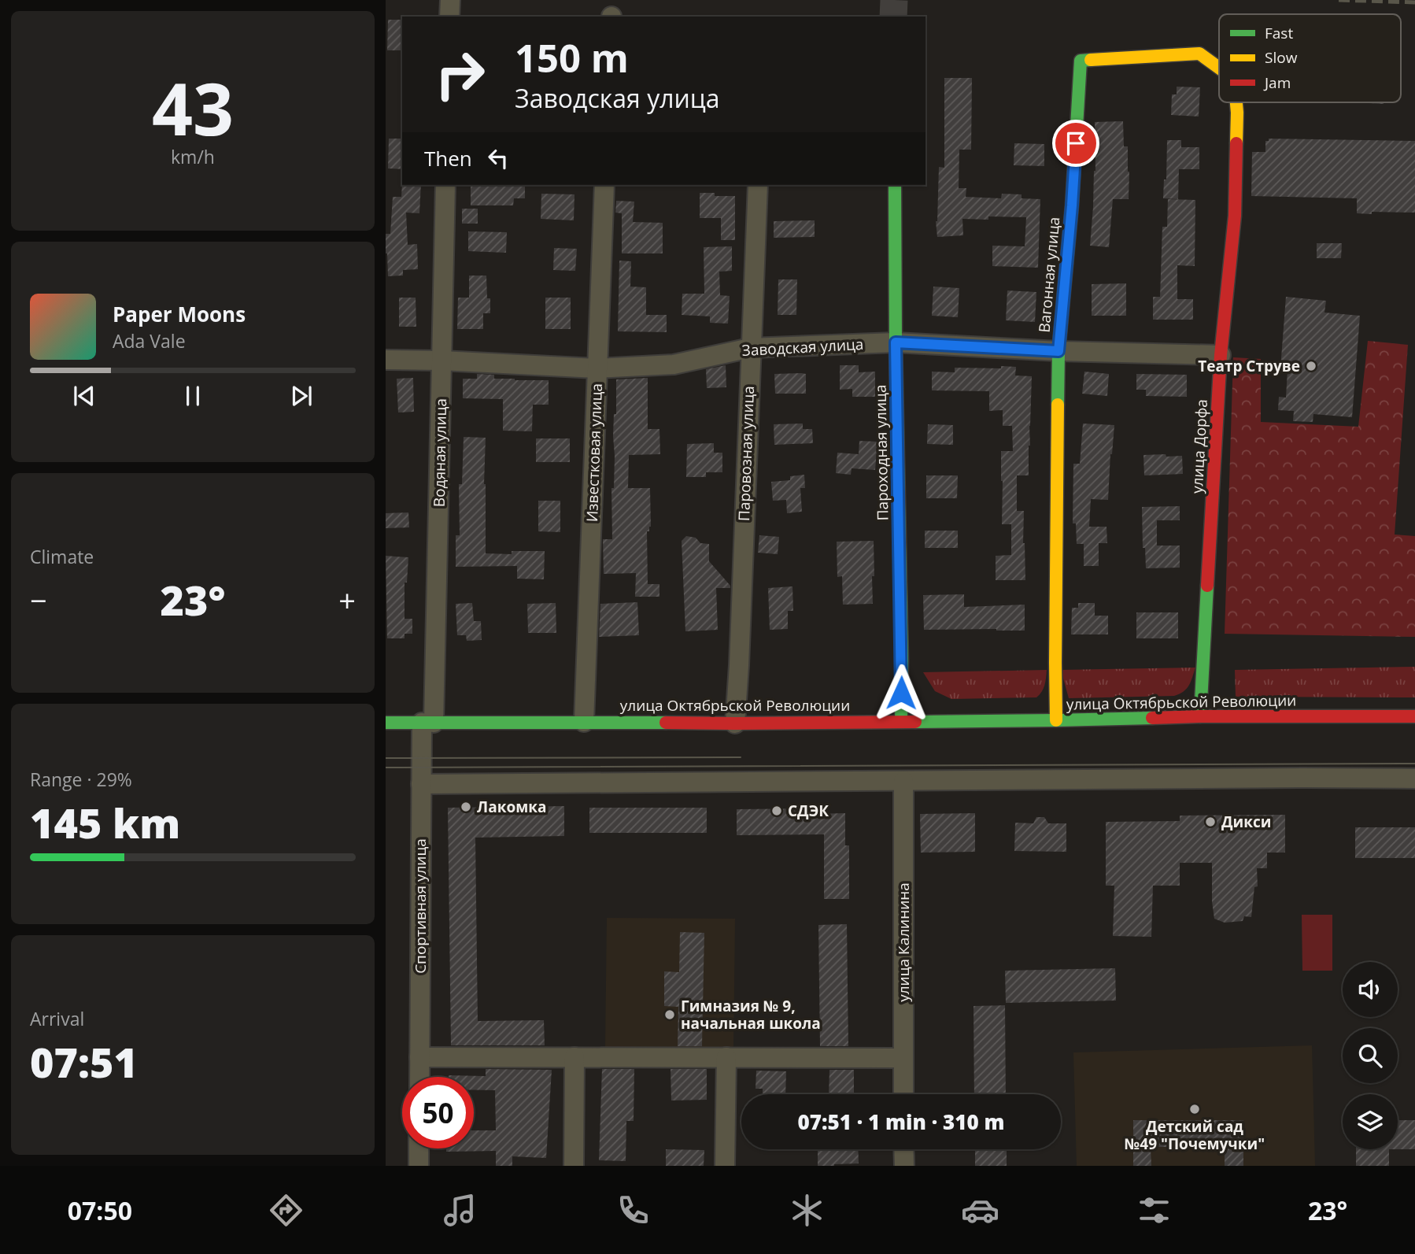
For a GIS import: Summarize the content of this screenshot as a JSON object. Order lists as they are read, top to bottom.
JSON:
{
  "streets": {
    "main road": [
      "Вагонная улица",
      "улица Дорфа",
      "Пароходная улица",
      "улица Октябрьской Революции"
    ],
    "street": [
      "Заводская улица",
      "Водяная улица",
      "Известковая улица",
      "Паровозная улица",
      "Спортивная улица",
      "улица Калинина"
    ]
  },
  "crossings": [
    ["Вагонная улица", "Заводская улица"],
    ["Вагонная улица", "улица Дорфа"],
    ["Вагонная улица", "улица Октябрьской Революции"],
    ["Заводская улица", "улица Дорфа"],
    ["Заводская улица", "Водяная улица"],
    ["Заводская улица", "Известковая улица"],
    ["Заводская улица", "Пароходная улица"],
    ["Заводская улица", "Паровозная улица"],
    ["улица Дорфа", "улица Октябрьской Революции"],
    ["Водяная улица", "улица Октябрьской Революции"],
    ["Водяная улица", "Спортивная улица"],
    ["Известковая улица", "улица Октябрьской Революции"],
    ["Пароходная улица", "улица Октябрьской Революции"],
    ["Паровозная улица", "улица Октябрьской Революции"],
    ["улица Октябрьской Революции", "Спортивная улица"]
  ],
  "places": [
    "Театр Струве",
    "Лакомка",
    "СДЭК",
    "Дикси",
    "Гимназия № 9, начальная школа",
    "Детский сад №49 \"Почемучки\""
  ],
  "legend": ["Fast", "Slow", "Jam"],
  "page": {
    "tile": [
      ["43", "km/h"],
      "Climate",
      ["Range · 29%", "145 km"],
      ["Arrival", "07:51"]
    ],
    "turn": ["150 m", "Заводская улица"],
    "then": "Then",
    "song": ["Paper Moons", "Ada Vale"],
    "heat": ["−", "23°", "+"],
    "limit": "50",
    "trip": "07:51 · 1 min · 310 m",
    "tabs": ["07:50", "23°"]
  }
}
